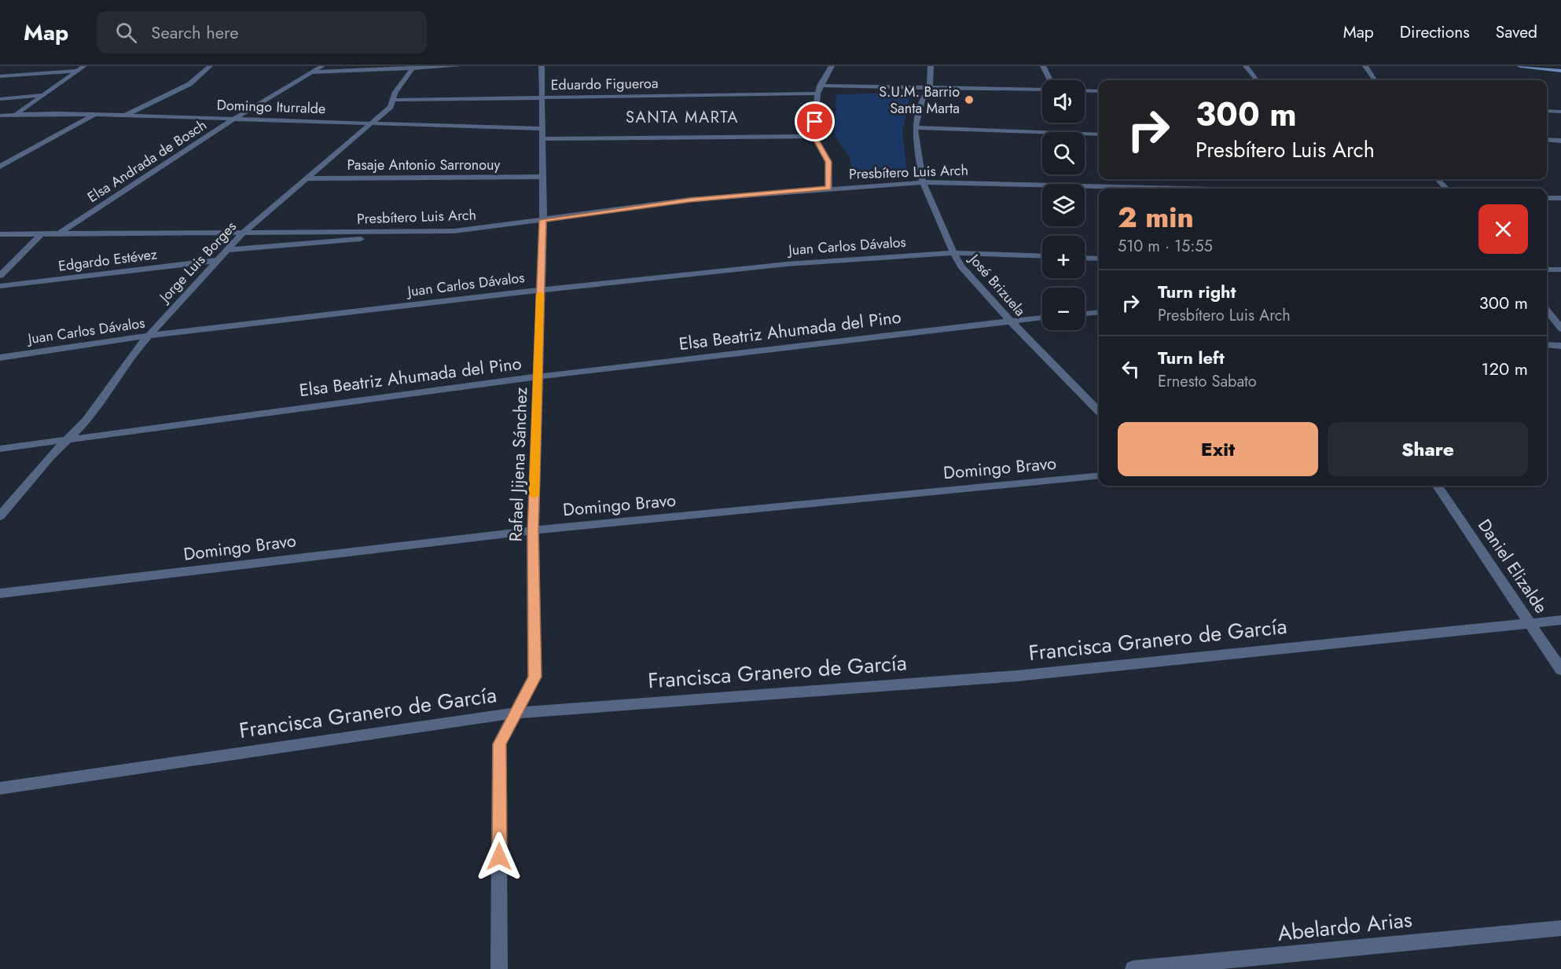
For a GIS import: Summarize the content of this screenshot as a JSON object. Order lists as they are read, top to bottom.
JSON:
{
  "streets": {
    "street": [
      "Eduardo Figueroa",
      "Domingo Iturralde",
      "Elsa Andrada de Bosch",
      "Pasaje Antonio Sarronouy",
      "Presbítero Luis Arch",
      "Juan Carlos Dávalos",
      "Edgardo Estévez",
      "Jorge Luis Borges",
      "José Brizuela",
      "Elsa Beatriz Ahumada del Pino",
      "Rafael Jijena Sánchez",
      "Domingo Bravo",
      "Daniel Elizalde",
      "Francisca Granero de García",
      "Abelardo Arias"
    ]
  },
  "crossings": [
    ["Eduardo Figueroa", "Jorge Luis Borges"],
    ["Eduardo Figueroa", "Rafael Jijena Sánchez"],
    ["Domingo Iturralde", "Elsa Andrada de Bosch"],
    ["Domingo Iturralde", "Jorge Luis Borges"],
    ["Domingo Iturralde", "Rafael Jijena Sánchez"],
    ["Elsa Andrada de Bosch", "Presbítero Luis Arch"],
    ["Pasaje Antonio Sarronouy", "Jorge Luis Borges"],
    ["Pasaje Antonio Sarronouy", "Rafael Jijena Sánchez"],
    ["Presbítero Luis Arch", "Jorge Luis Borges"],
    ["Presbítero Luis Arch", "José Brizuela"],
    ["Presbítero Luis Arch", "Rafael Jijena Sánchez"],
    ["Juan Carlos Dávalos", "Jorge Luis Borges"],
    ["Juan Carlos Dávalos", "José Brizuela"],
    ["Juan Carlos Dávalos", "Rafael Jijena Sánchez"],
    ["Edgardo Estévez", "Jorge Luis Borges"],
    ["Jorge Luis Borges", "Elsa Beatriz Ahumada del Pino"],
    ["José Brizuela", "Elsa Beatriz Ahumada del Pino"],
    ["Elsa Beatriz Ahumada del Pino", "Rafael Jijena Sánchez"],
    ["Rafael Jijena Sánchez", "Domingo Bravo"],
    ["Rafael Jijena Sánchez", "Francisca Granero de García"],
    ["Daniel Elizalde", "Francisca Granero de García"]
  ],
  "districts": ["SANTA MARTA"],
  "places": ["S.U.M. Barrio Santa Marta"],
  "page": {
    "header": "Map",
    "search": "Search here",
    "nav": ["Map", "Directions", "Saved"],
    "map_buttons": ["+", "−"],
    "turn": ["300 m", "Presbítero Luis Arch"],
    "heading": ["2 min", "510 m · 15:55"],
    "list": [
      {
        "name": "Turn right",
        "note": "Presbítero Luis Arch",
        "value": "300 m"
      },
      {
        "name": "Turn left",
        "note": "Ernesto Sabato",
        "value": "120 m"
      }
    ],
    "buttons": ["Exit", "Share"]
  }
}
